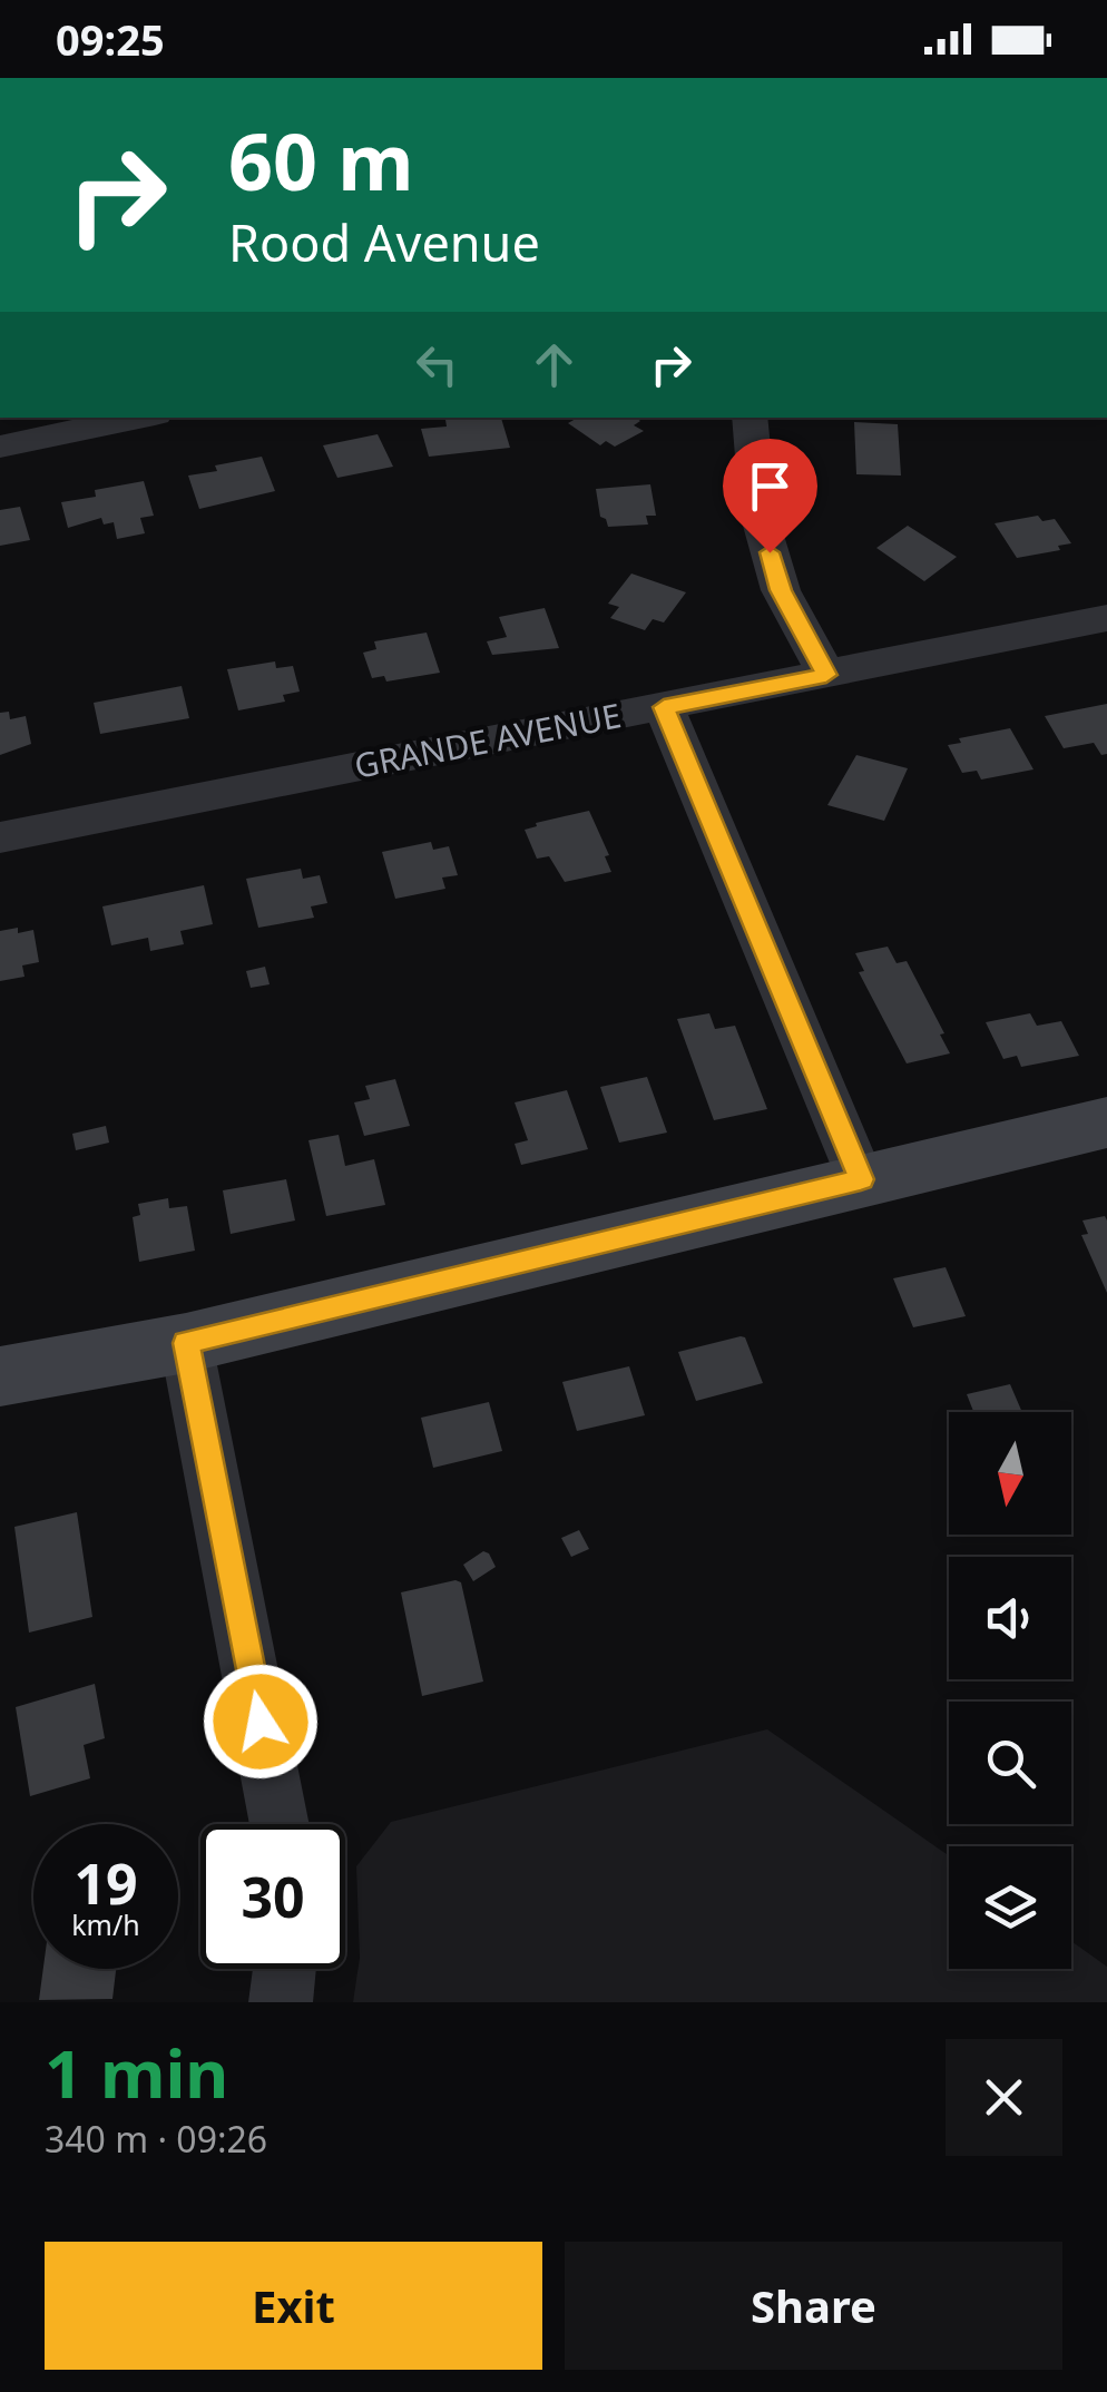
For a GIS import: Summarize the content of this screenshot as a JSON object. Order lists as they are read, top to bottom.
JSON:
{
  "streets": {
    "street": ["GRANDE AVENUE"]
  },
  "north": "bottom",
  "page": {
    "status": "09:25",
    "turn": ["60 m", "Rood Avenue"],
    "speed": "19 km/h",
    "limit": "30",
    "heading": ["1 min", "340 m · 09:26"],
    "buttons": ["Exit", "Share"]
  }
}
